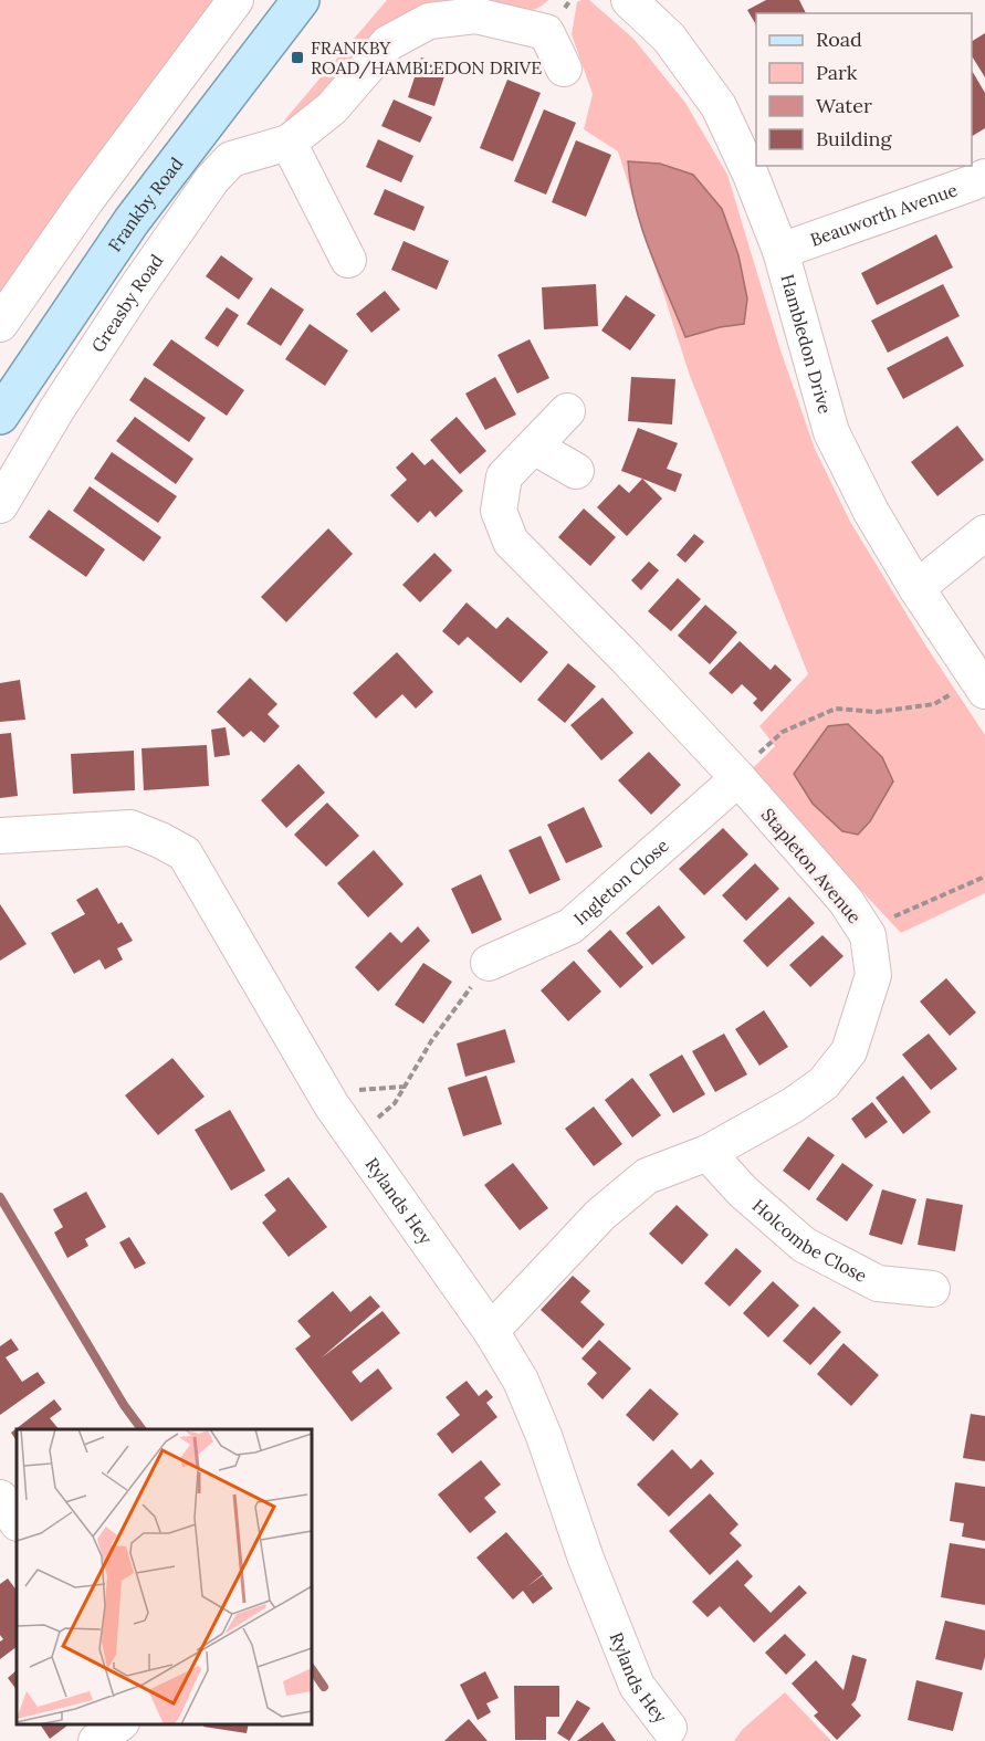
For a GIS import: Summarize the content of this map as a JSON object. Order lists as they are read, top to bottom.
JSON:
{
  "streets": {
    "main road": ["Frankby Road"],
    "street": [
      "Beauworth Avenue",
      "Greasby Road",
      "Hambledon Drive",
      "Stapleton Avenue",
      "Ingleton Close",
      "Rylands Hey",
      "Holcombe Close"
    ]
  },
  "crossings": [
    ["Beauworth Avenue", "Hambledon Drive"],
    ["Stapleton Avenue", "Ingleton Close"],
    ["Stapleton Avenue", "Rylands Hey"],
    ["Stapleton Avenue", "Holcombe Close"]
  ],
  "places": {
    "transit": ["FRANKBY ROAD/HAMBLEDON DRIVE"]
  },
  "legend": [
    "Road",
    "Park",
    "Water",
    "Building"
  ]
}
